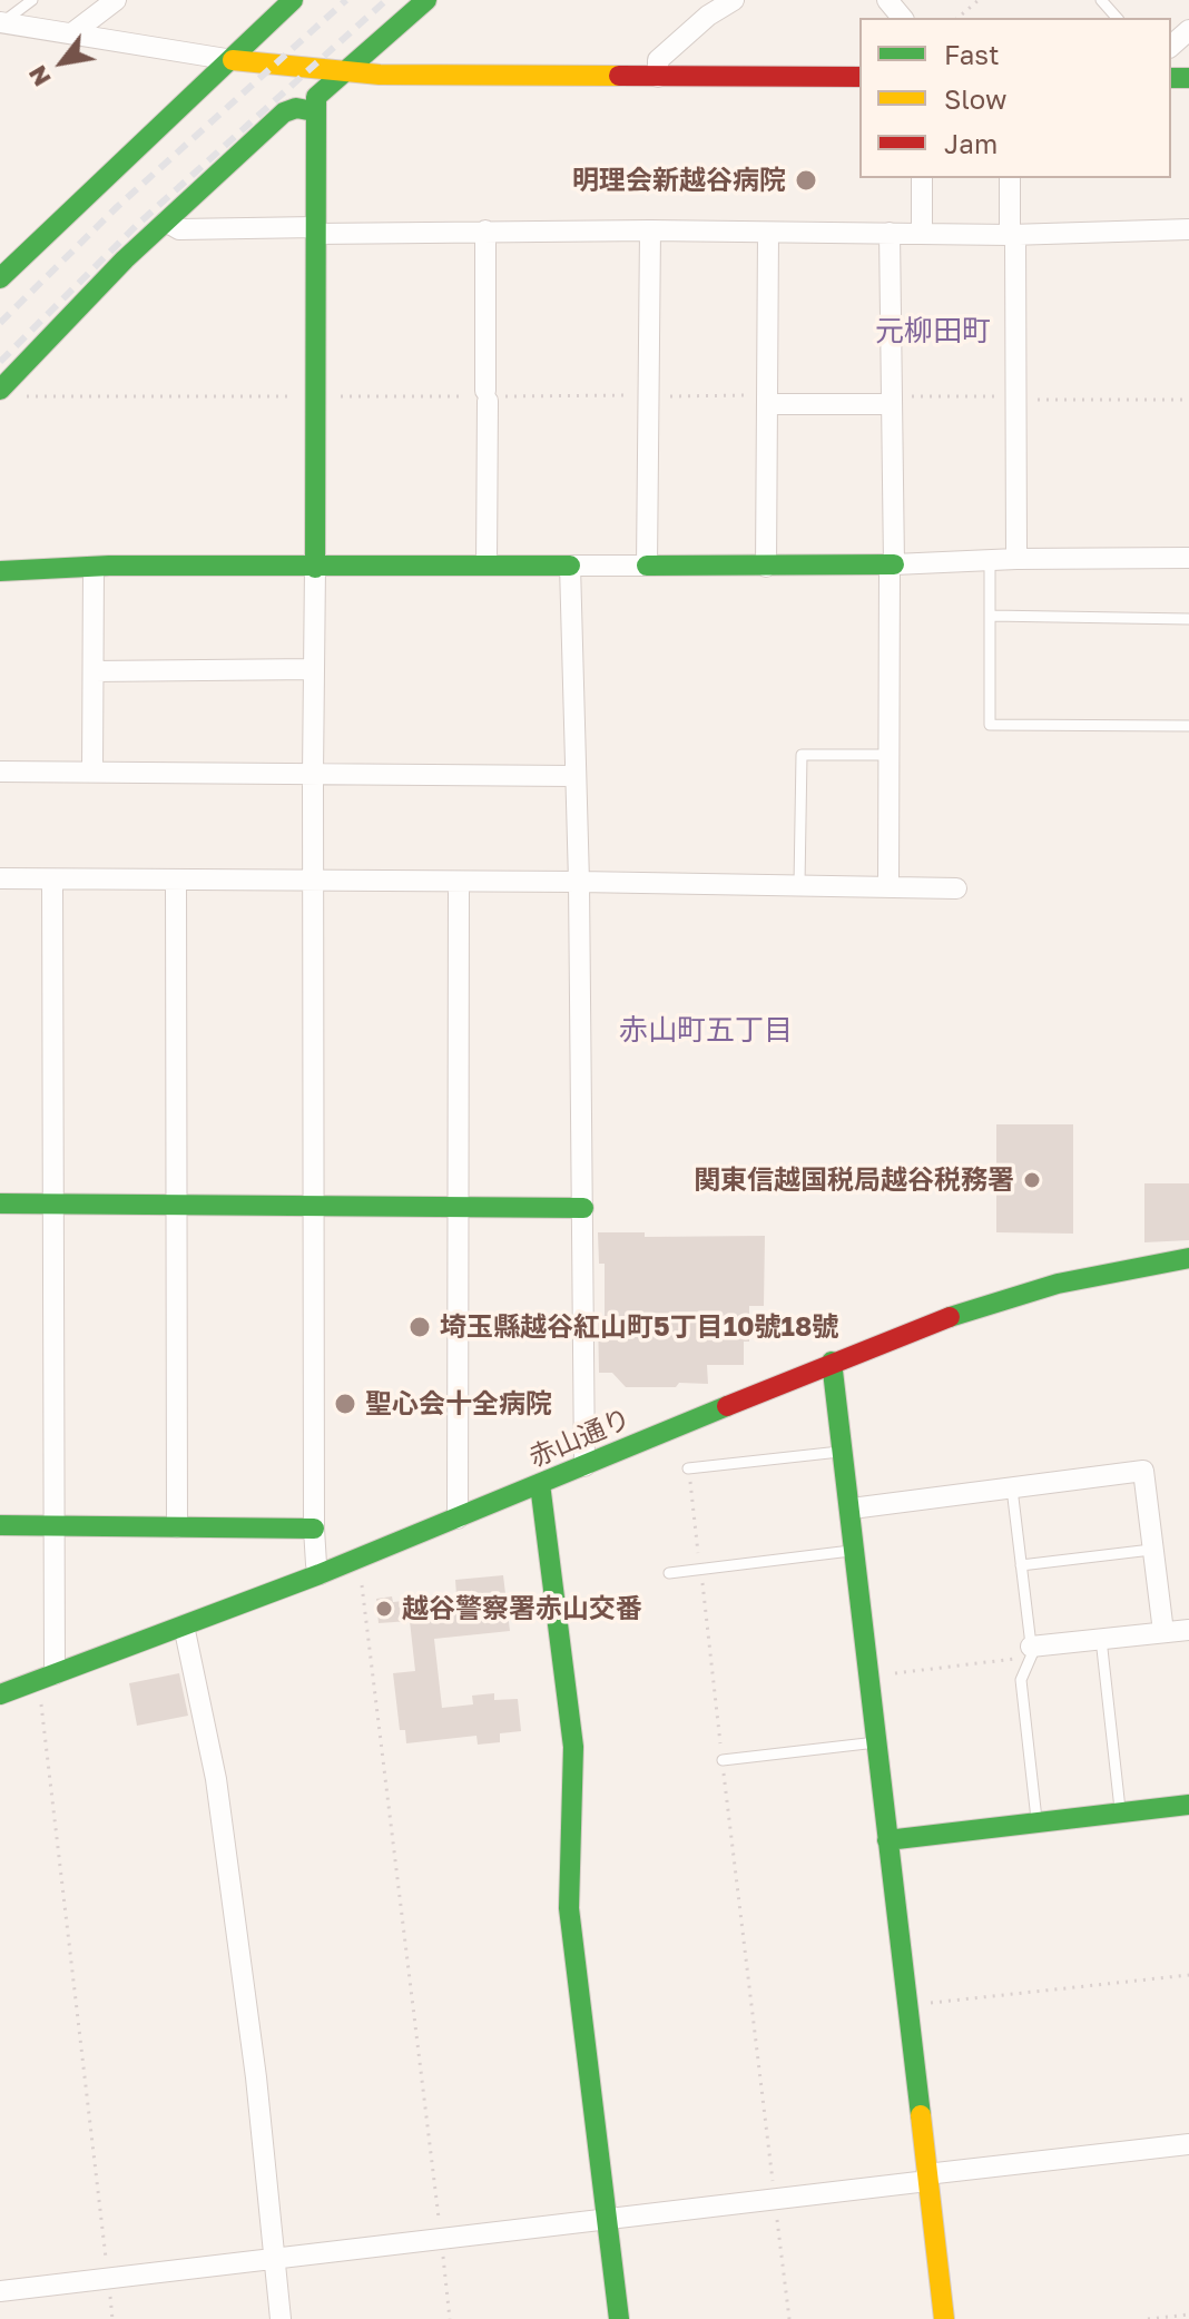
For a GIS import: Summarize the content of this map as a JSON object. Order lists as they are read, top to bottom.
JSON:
{
  "streets": {
    "street": ["赤山通り"]
  },
  "districts": ["元柳田町", "赤山町五丁目"],
  "places": [
    "明理会新越谷病院",
    "関東信越国税局越谷税務署",
    "埼玉縣越谷紅山町5丁目10號18號",
    "聖心会十全病院",
    "越谷警察署赤山交番"
  ],
  "legend": ["Fast", "Slow", "Jam"],
  "north": "bottom left"
}
